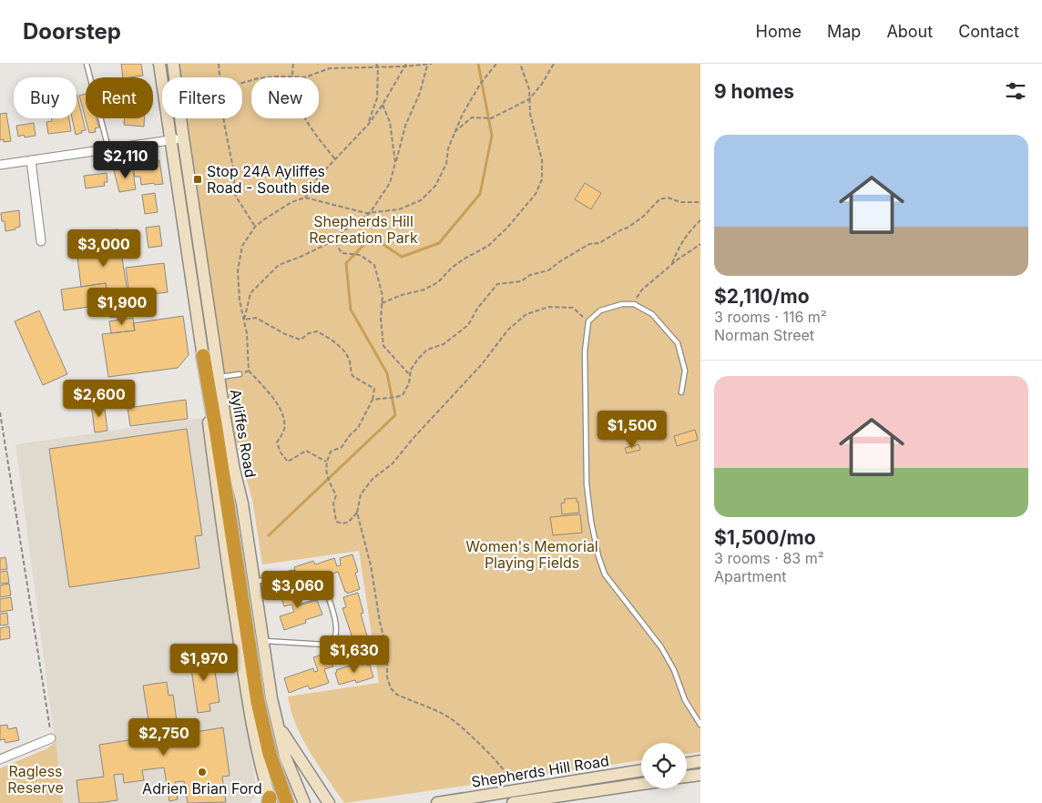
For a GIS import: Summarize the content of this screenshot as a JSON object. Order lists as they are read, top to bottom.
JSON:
{
  "streets": {
    "main road": ["Ayliffes Road", "Shepherds Hill Road"]
  },
  "parks": ["Shepherds Hill Recreation Park", "Women's Memorial Playing Fields", "Ragless Reserve"],
  "places": {
    "transit": ["Stop 24A Ayliffes Road - South side"],
    "other": ["Adrien Brian Ford"]
  },
  "page": {
    "header": "Doorstep",
    "nav": [
      "Home",
      "Map",
      "About",
      "Contact"
    ],
    "heading": "9 homes",
    "chip": [
      "Buy",
      "Rent",
      "Filters",
      "New"
    ],
    "list": [
      {
        "name": "$2,110/mo",
        "note": "3 rooms · 116 m² · Norman Street"
      },
      {
        "name": "$1,500/mo",
        "note": "3 rooms · 83 m² · Apartment"
      }
    ],
    "price": [
      "$2,110",
      "$3,000",
      "$1,900",
      "$2,600",
      "$1,500",
      "$3,060",
      "$1,630",
      "$1,970",
      "$2,750"
    ]
  }
}
